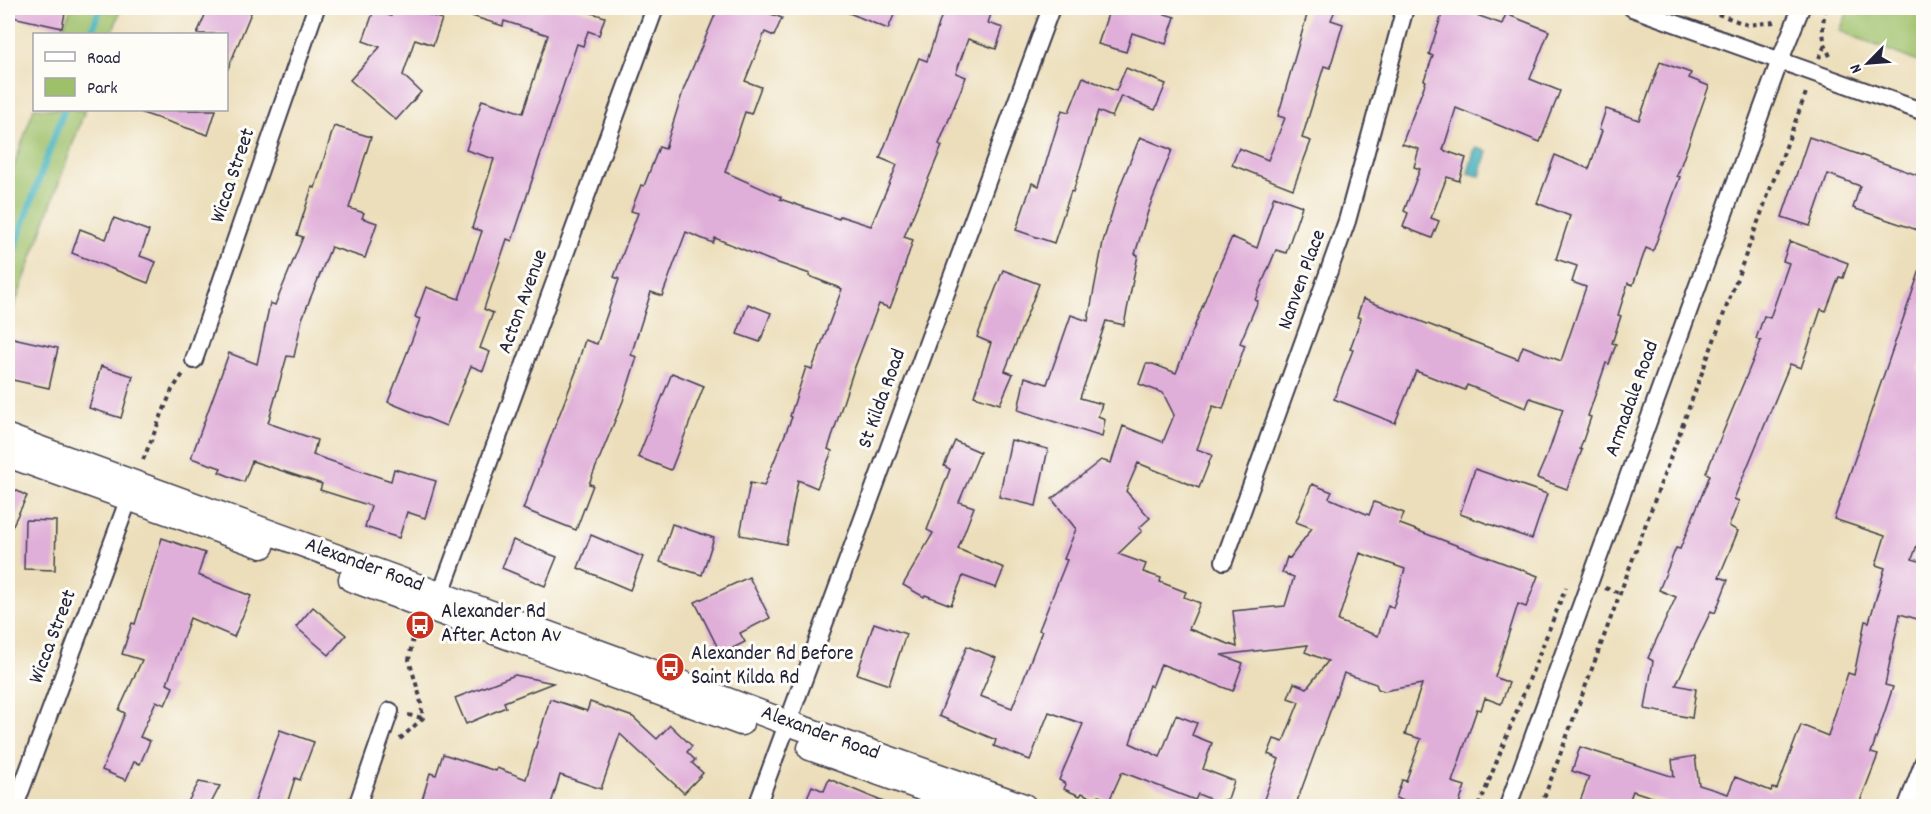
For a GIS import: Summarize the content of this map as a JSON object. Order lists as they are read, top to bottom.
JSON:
{
  "streets": {
    "main road": ["Alexander Road"],
    "street": [
      "Wicca Street",
      "Nanven Place",
      "Acton Avenue",
      "St Kilda Road",
      "Armadale Road"
    ]
  },
  "crossings": [
    ["Wicca Street", "Alexander Road"],
    ["Acton Avenue", "Alexander Road"],
    ["St Kilda Road", "Alexander Road"]
  ],
  "places": {
    "bus stop": ["Alexander Rd After Acton Av", "Alexander Rd Before Saint Kilda Rd"]
  },
  "legend": ["Road", "Park"],
  "north": "bottom left"
}
